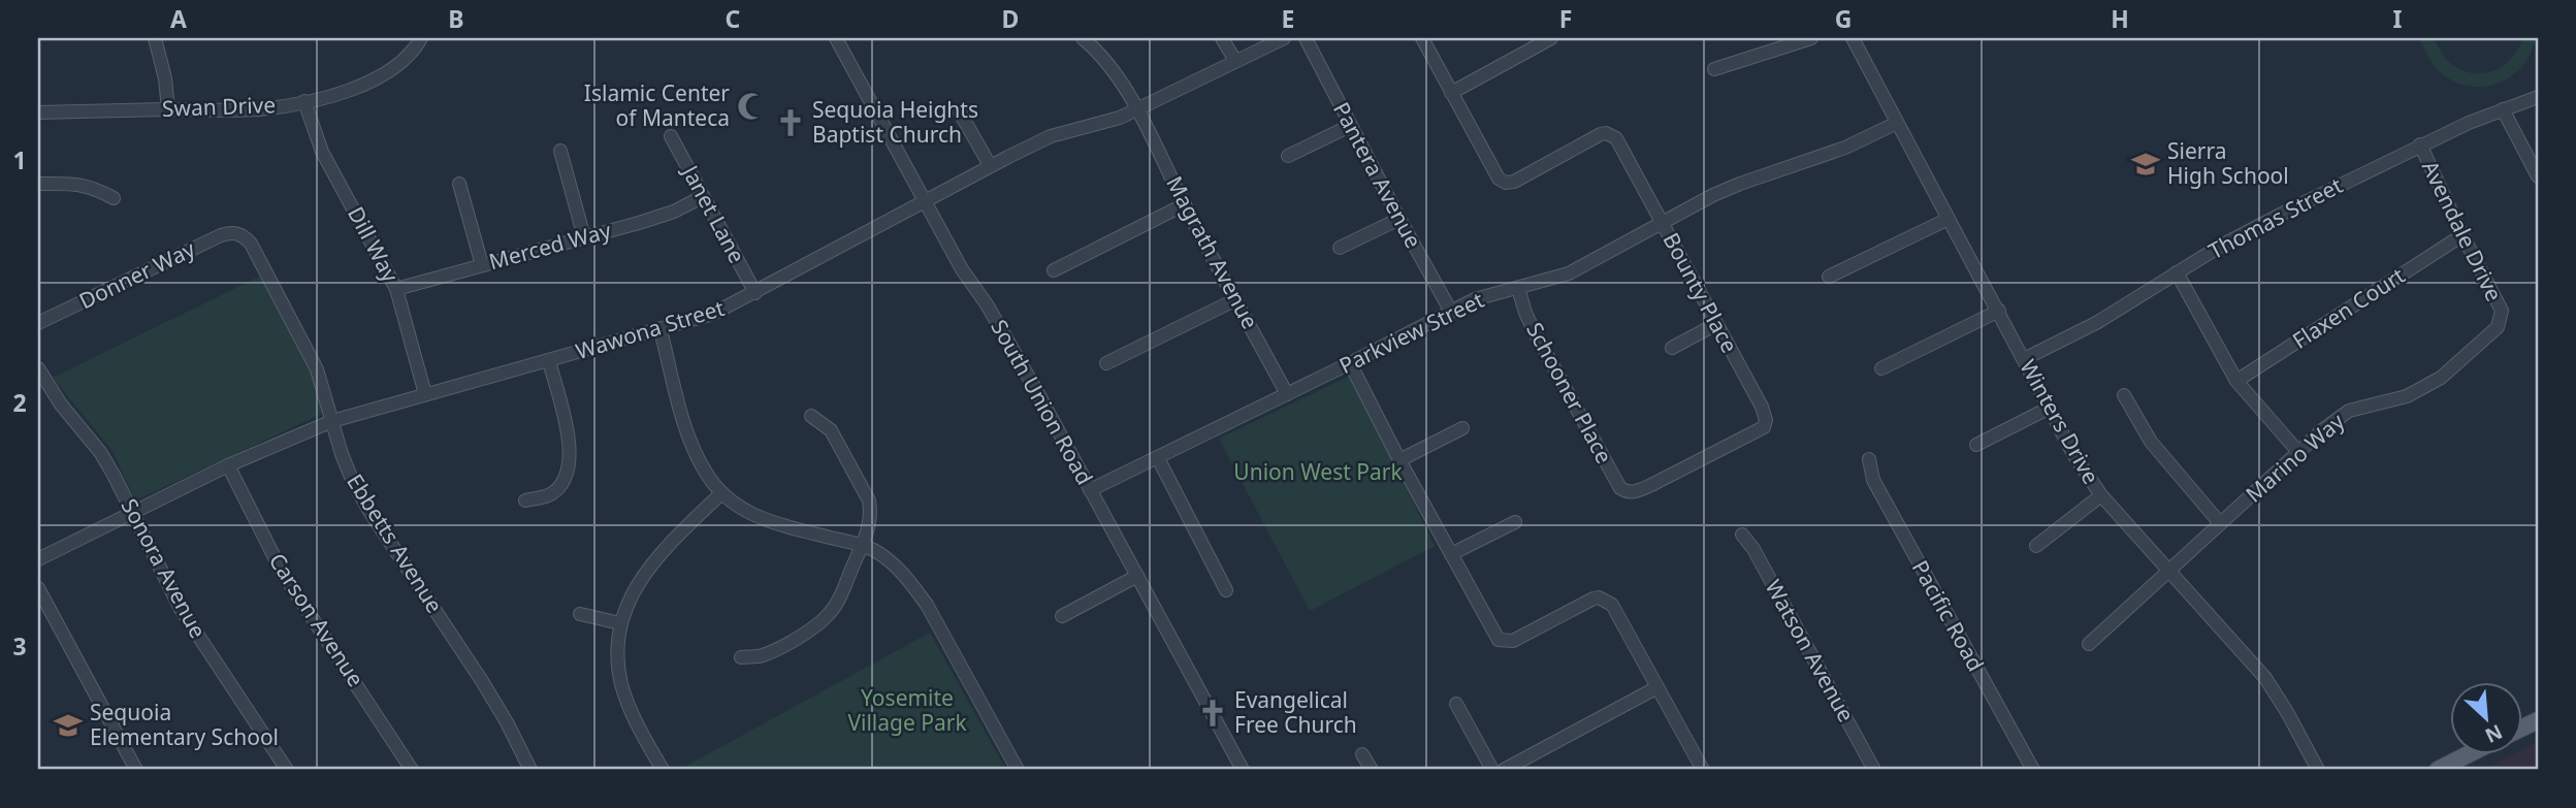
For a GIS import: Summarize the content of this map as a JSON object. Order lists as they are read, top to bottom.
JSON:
{
  "streets": {
    "street": [
      "Swan Drive",
      "Pantera Avenue",
      "Janet Lane",
      "Thomas Street",
      "Avendale Drive",
      "Dill Way",
      "Merced Way",
      "Magrath Avenue",
      "Donner Way",
      "Bounty Place",
      "Flaxen Court",
      "Wawona Street",
      "Parkview Street",
      "Schooner Place",
      "South Union Road",
      "Winters Drive",
      "Marino Way",
      "Ebbetts Avenue",
      "Sonora Avenue",
      "Pacific Road",
      "Carson Avenue",
      "Watson Avenue"
    ]
  },
  "crossings": [
    ["Swan Drive", "Dill Way"],
    ["Pantera Avenue", "Parkview Street"],
    ["Janet Lane", "Merced Way"],
    ["Janet Lane", "Wawona Street"],
    ["Thomas Street", "Avendale Drive"],
    ["Thomas Street", "Winters Drive"],
    ["Avendale Drive", "Flaxen Court"],
    ["Avendale Drive", "Marino Way"],
    ["Dill Way", "Merced Way"],
    ["Dill Way", "Wawona Street"],
    ["Magrath Avenue", "Wawona Street"],
    ["Magrath Avenue", "Parkview Street"],
    ["Donner Way", "Ebbetts Avenue"],
    ["Bounty Place", "Parkview Street"],
    ["Bounty Place", "Schooner Place"],
    ["Wawona Street", "South Union Road"],
    ["Wawona Street", "Ebbetts Avenue"],
    ["Wawona Street", "Sonora Avenue"],
    ["Wawona Street", "Carson Avenue"],
    ["Parkview Street", "Schooner Place"],
    ["Parkview Street", "South Union Road"],
    ["Parkview Street", "Winters Drive"],
    ["Winters Drive", "Marino Way"]
  ],
  "parks": ["Union West Park", "Yosemite Village Park"],
  "places": {
    "mosque": ["Islamic Center of Manteca"],
    "church": ["Sequoia Heights Baptist Church", "Evangelical Free Church"],
    "school or university": ["Sierra High School", "Sequoia Elementary School"]
  },
  "north": "bottom right",
  "grid": {
    "columns": [
      "A",
      "B",
      "C",
      "D",
      "E",
      "F",
      "G",
      "H",
      "I"
    ],
    "rows": ["1", "2", "3"]
  }
}
